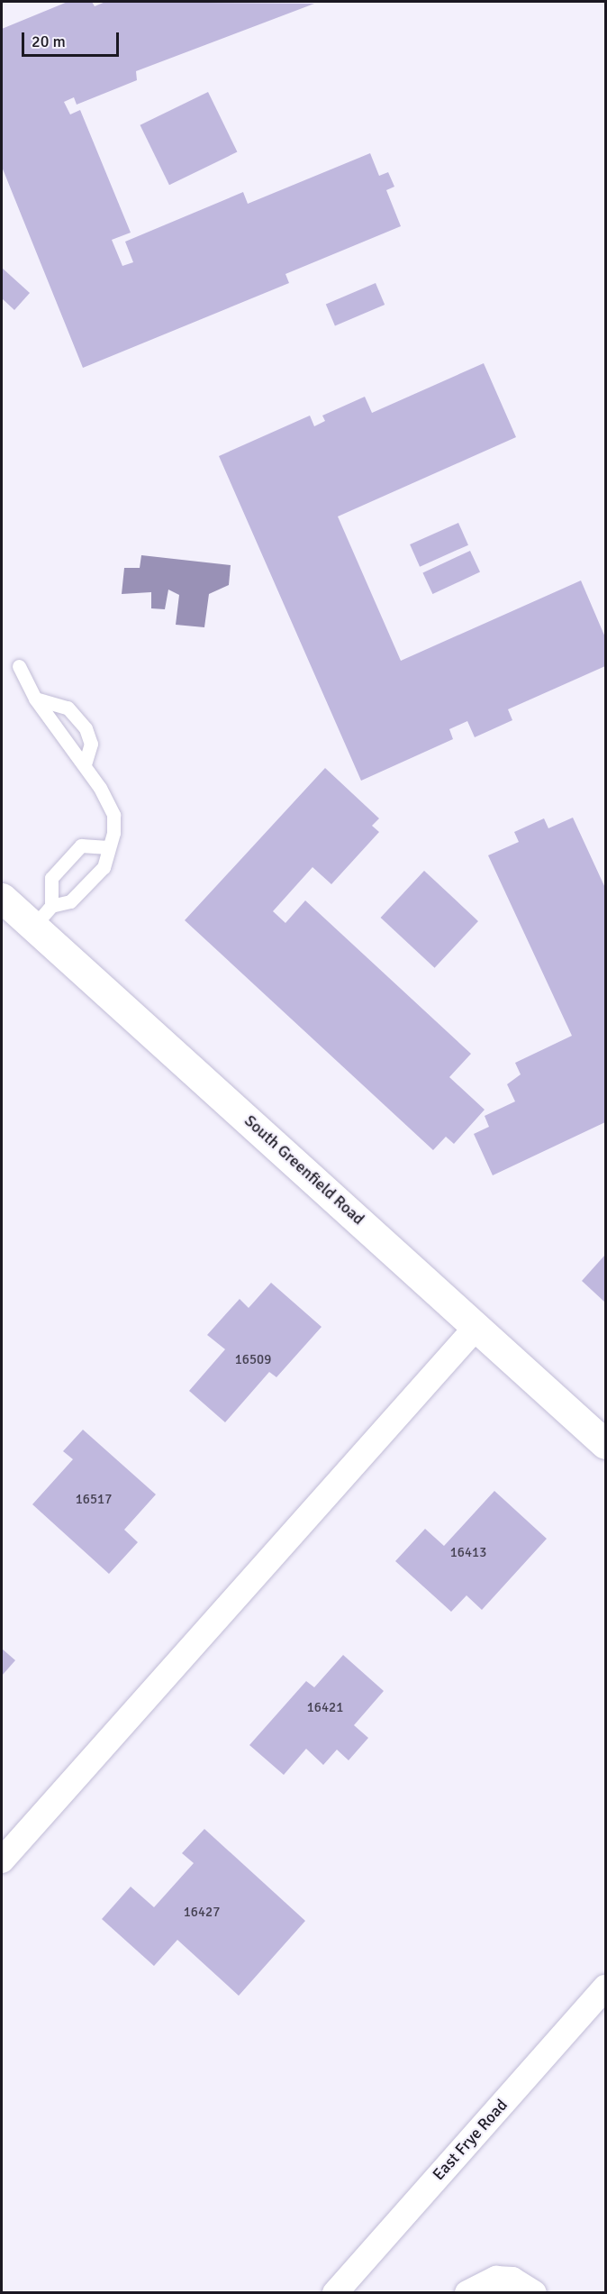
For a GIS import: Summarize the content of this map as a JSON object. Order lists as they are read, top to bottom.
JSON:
{
  "streets": {
    "street": ["South Greenfield Road", "East Frye Road"]
  },
  "house_numbers": [
    "16509",
    "16517",
    "16413",
    "16421",
    "16427"
  ],
  "scale_bar": "20 m"
}
